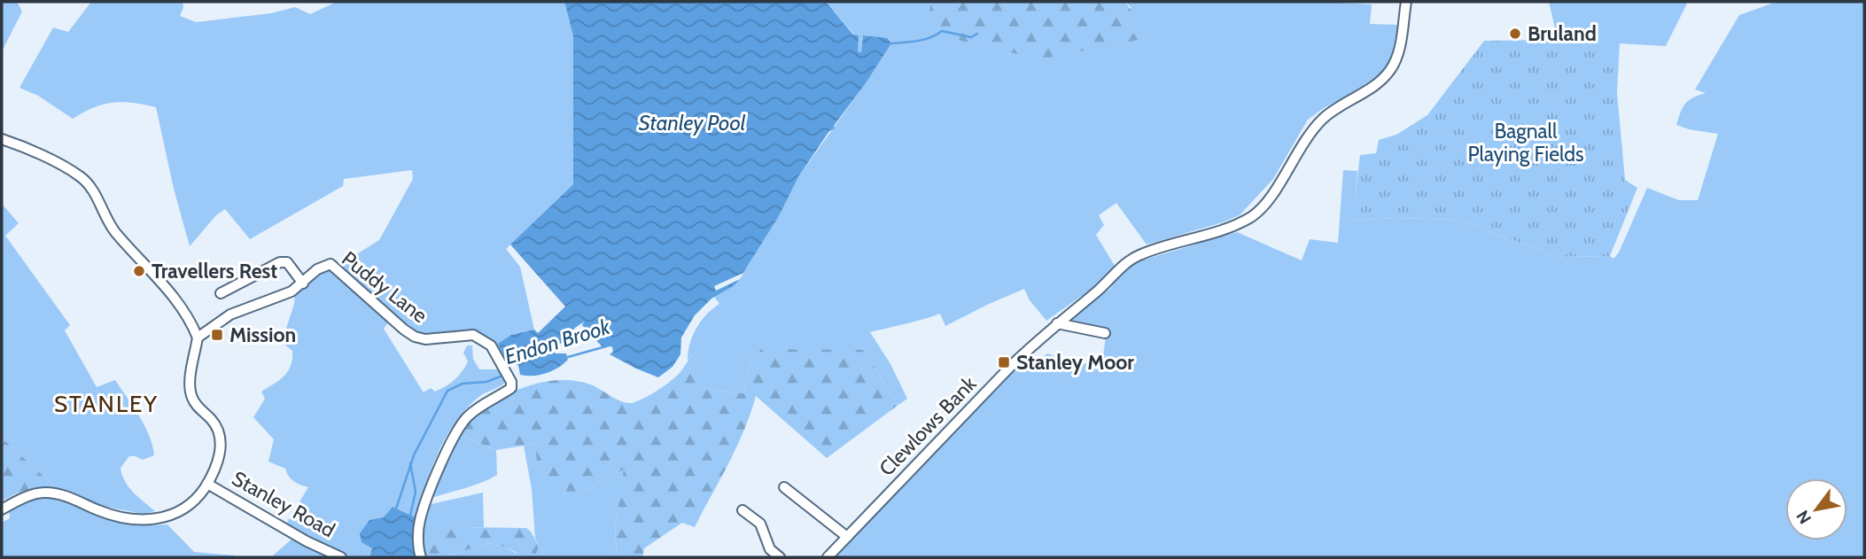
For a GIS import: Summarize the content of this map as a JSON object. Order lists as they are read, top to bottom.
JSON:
{
  "streets": {
    "street": ["Puddy Lane", "Clewlows Bank", "Stanley Road"]
  },
  "districts": ["STANLEY"],
  "water": ["Stanley Pool", "Endon Brook"],
  "parks": ["Bagnall Playing Fields"],
  "places": {
    "other": ["Bruland", "Travellers Rest"],
    "transit": ["Mission", "Stanley Moor"]
  },
  "north": "bottom left"
}
